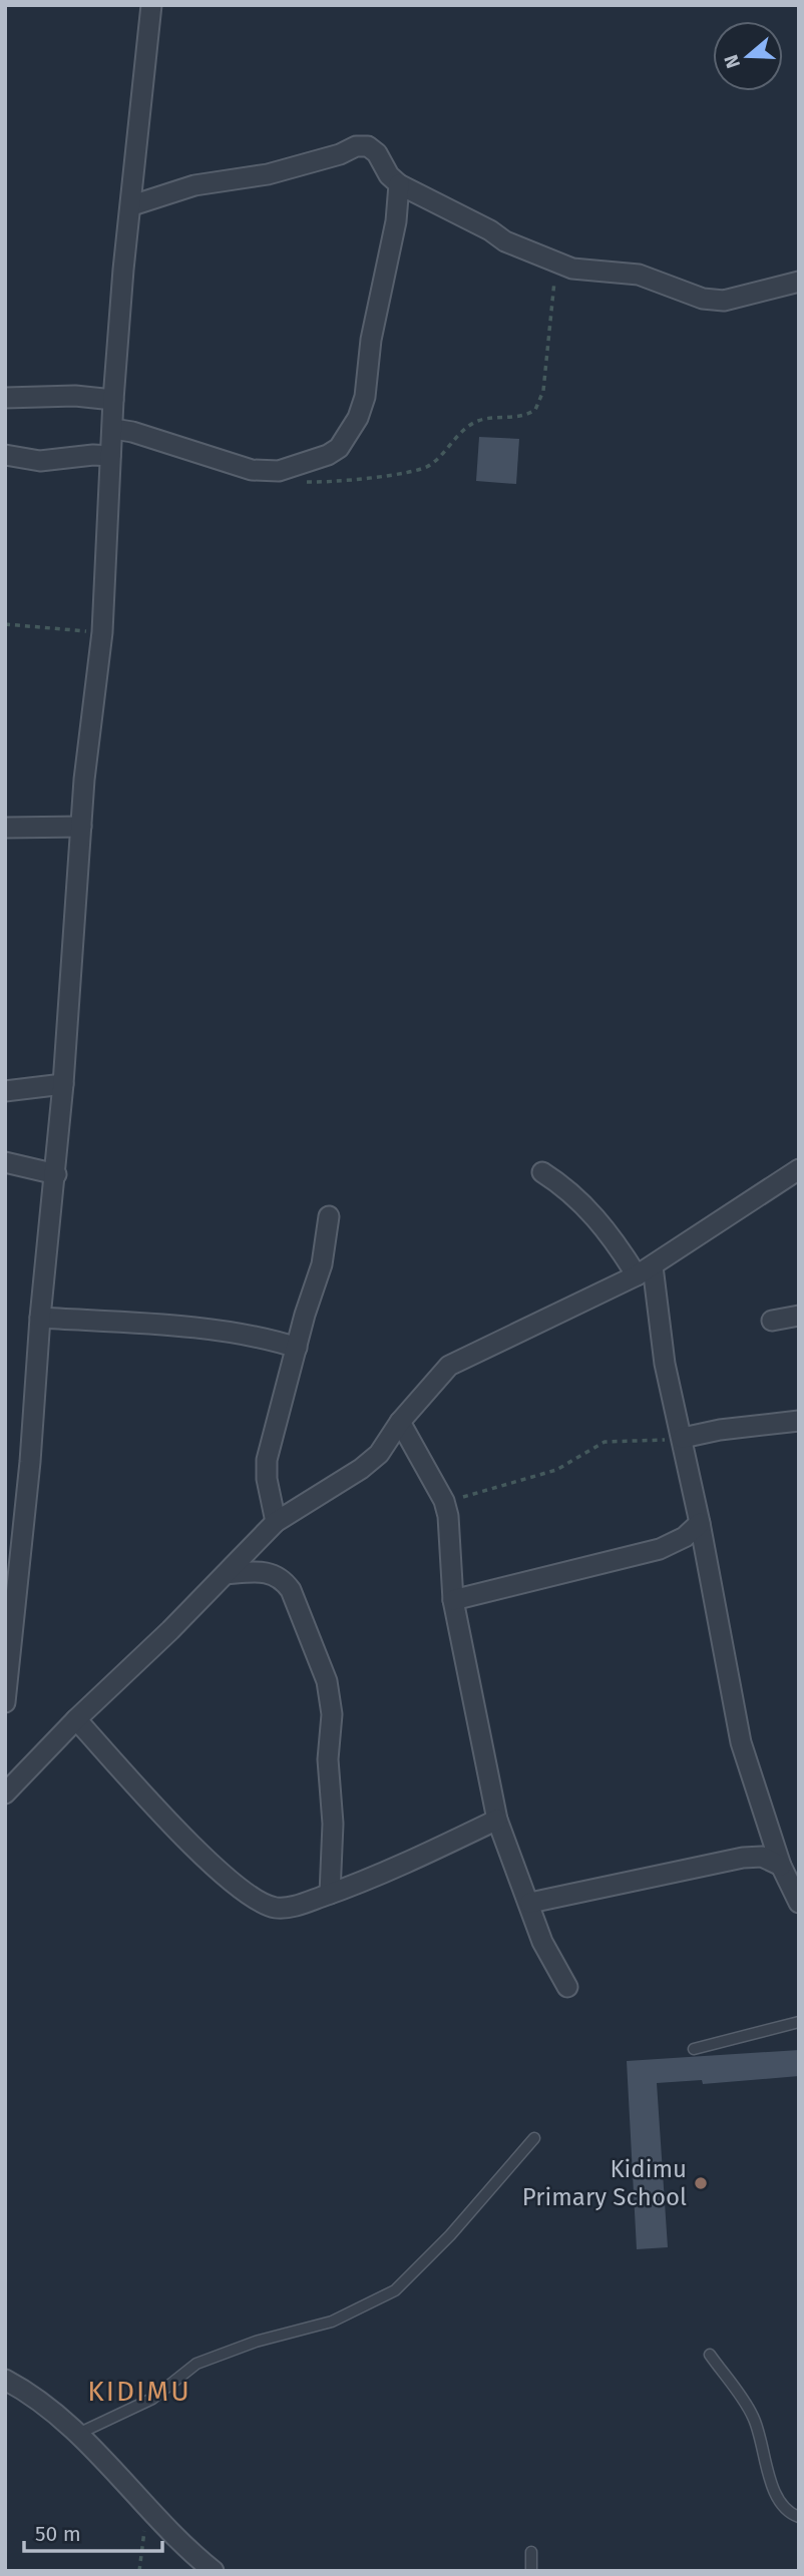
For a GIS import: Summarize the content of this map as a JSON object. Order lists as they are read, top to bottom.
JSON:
{
  "districts": ["KIDIMU"],
  "places": ["Kidimu Primary School"],
  "scale_bar": "50 m",
  "north": "left"
}
